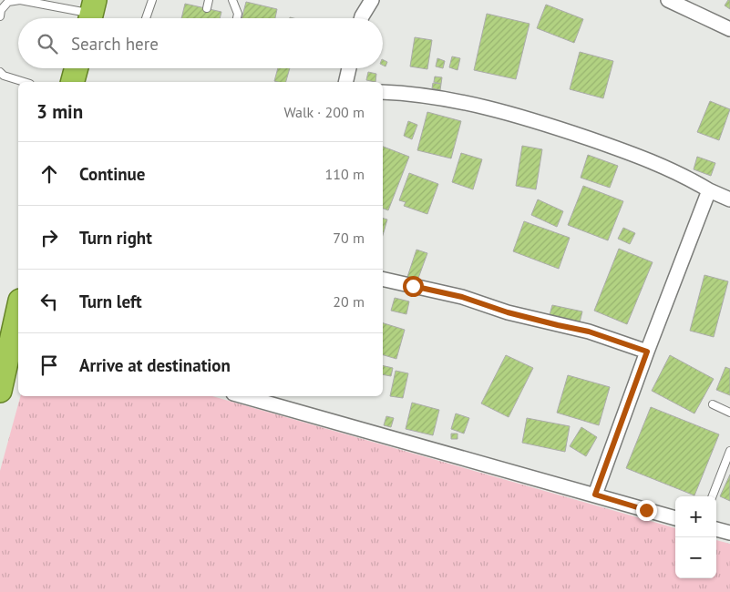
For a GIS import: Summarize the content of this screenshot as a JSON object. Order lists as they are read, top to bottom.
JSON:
{
  "page": {
    "search": "Search here",
    "heading": ["3 min", "Walk · 200 m"],
    "list": [
      ["Continue", "110 m"],
      ["Turn right", "70 m"],
      ["Turn left", "20 m"],
      "Arrive at destination"
    ],
    "map_buttons": ["+", "−"]
  }
}
